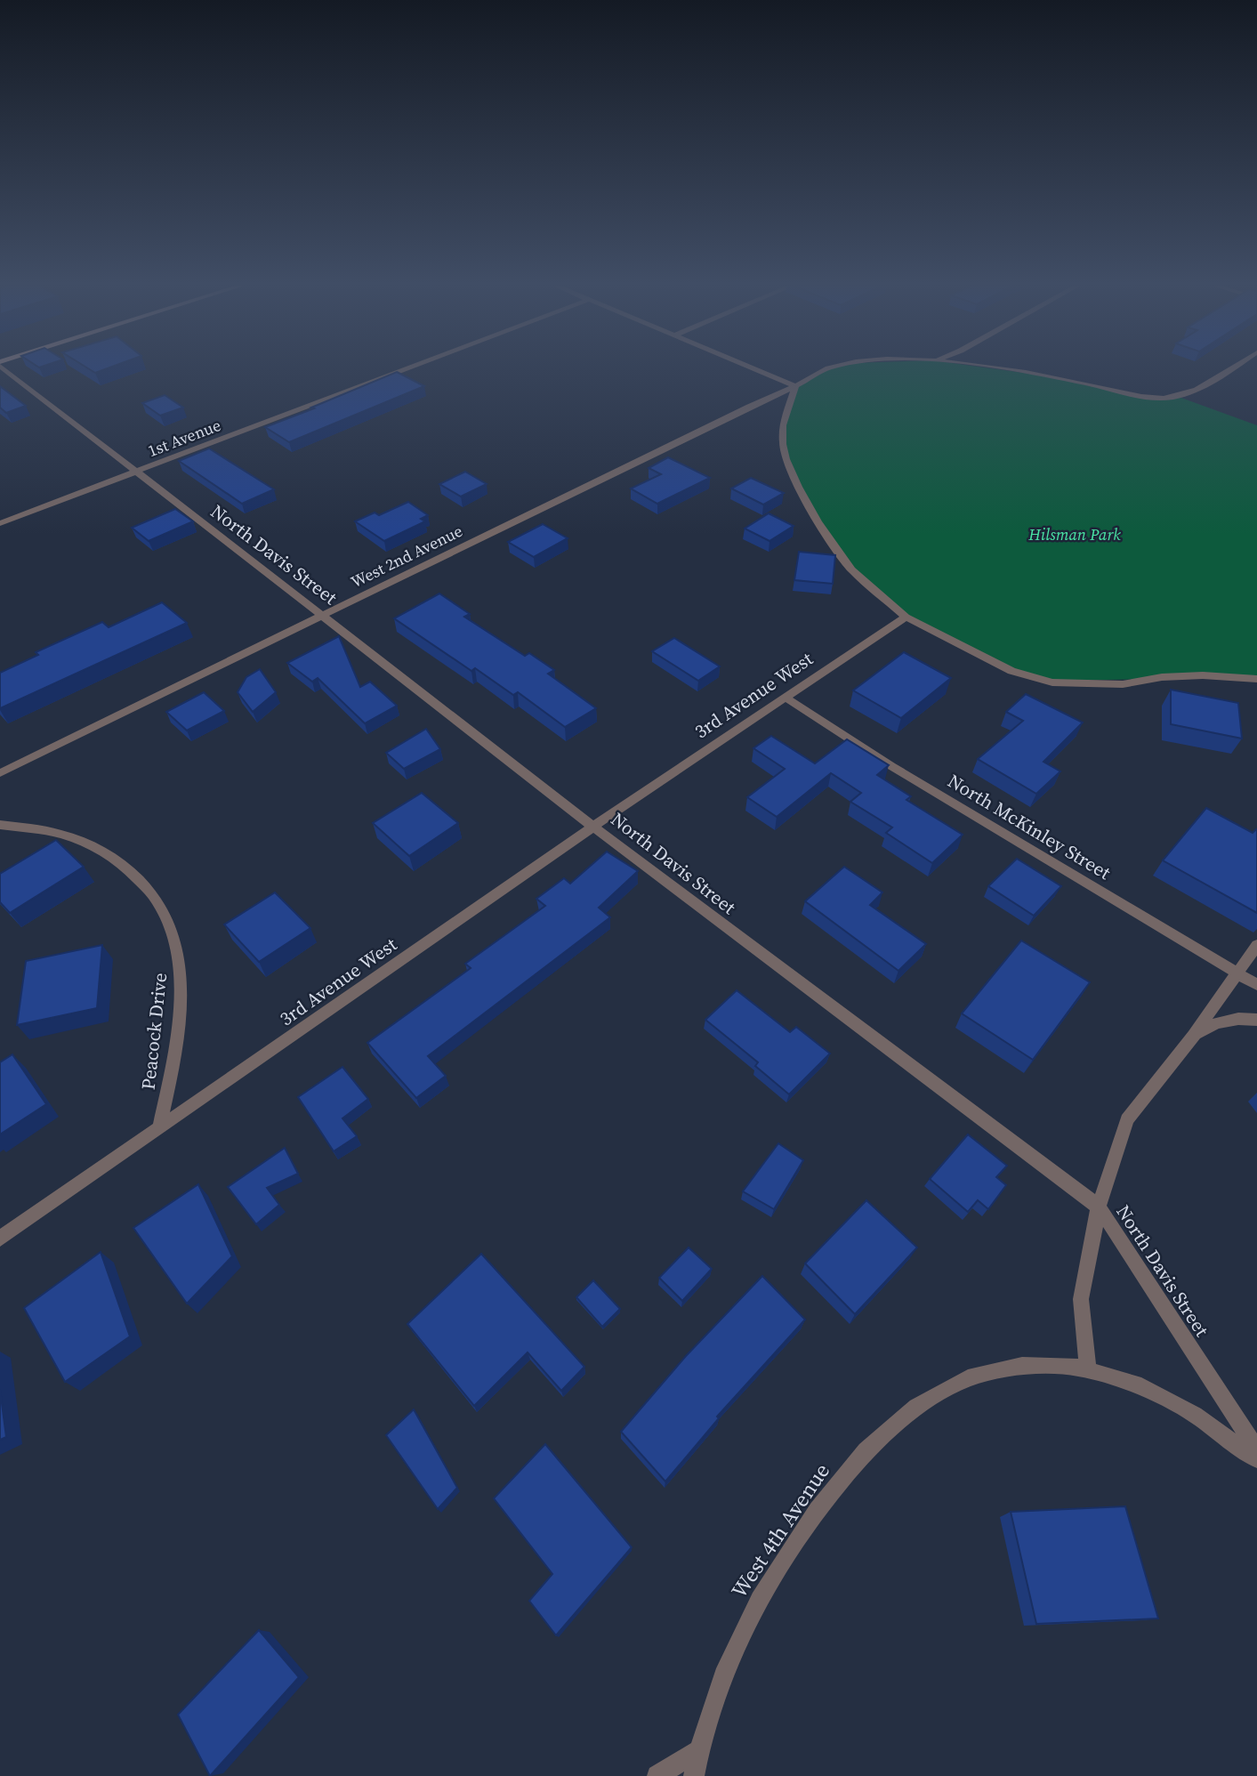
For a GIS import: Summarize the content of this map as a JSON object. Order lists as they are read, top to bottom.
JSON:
{
  "streets": {
    "street": [
      "1st Avenue",
      "North Davis Street",
      "West 2nd Avenue",
      "3rd Avenue West",
      "North McKinley Street",
      "Peacock Drive",
      "West 4th Avenue"
    ]
  },
  "crossings": [
    ["1st Avenue", "North Davis Street"],
    ["North Davis Street", "West 2nd Avenue"],
    ["North Davis Street", "3rd Avenue West"],
    ["3rd Avenue West", "North McKinley Street"],
    ["3rd Avenue West", "Peacock Drive"]
  ],
  "parks": ["Hilsman Park"]
}
